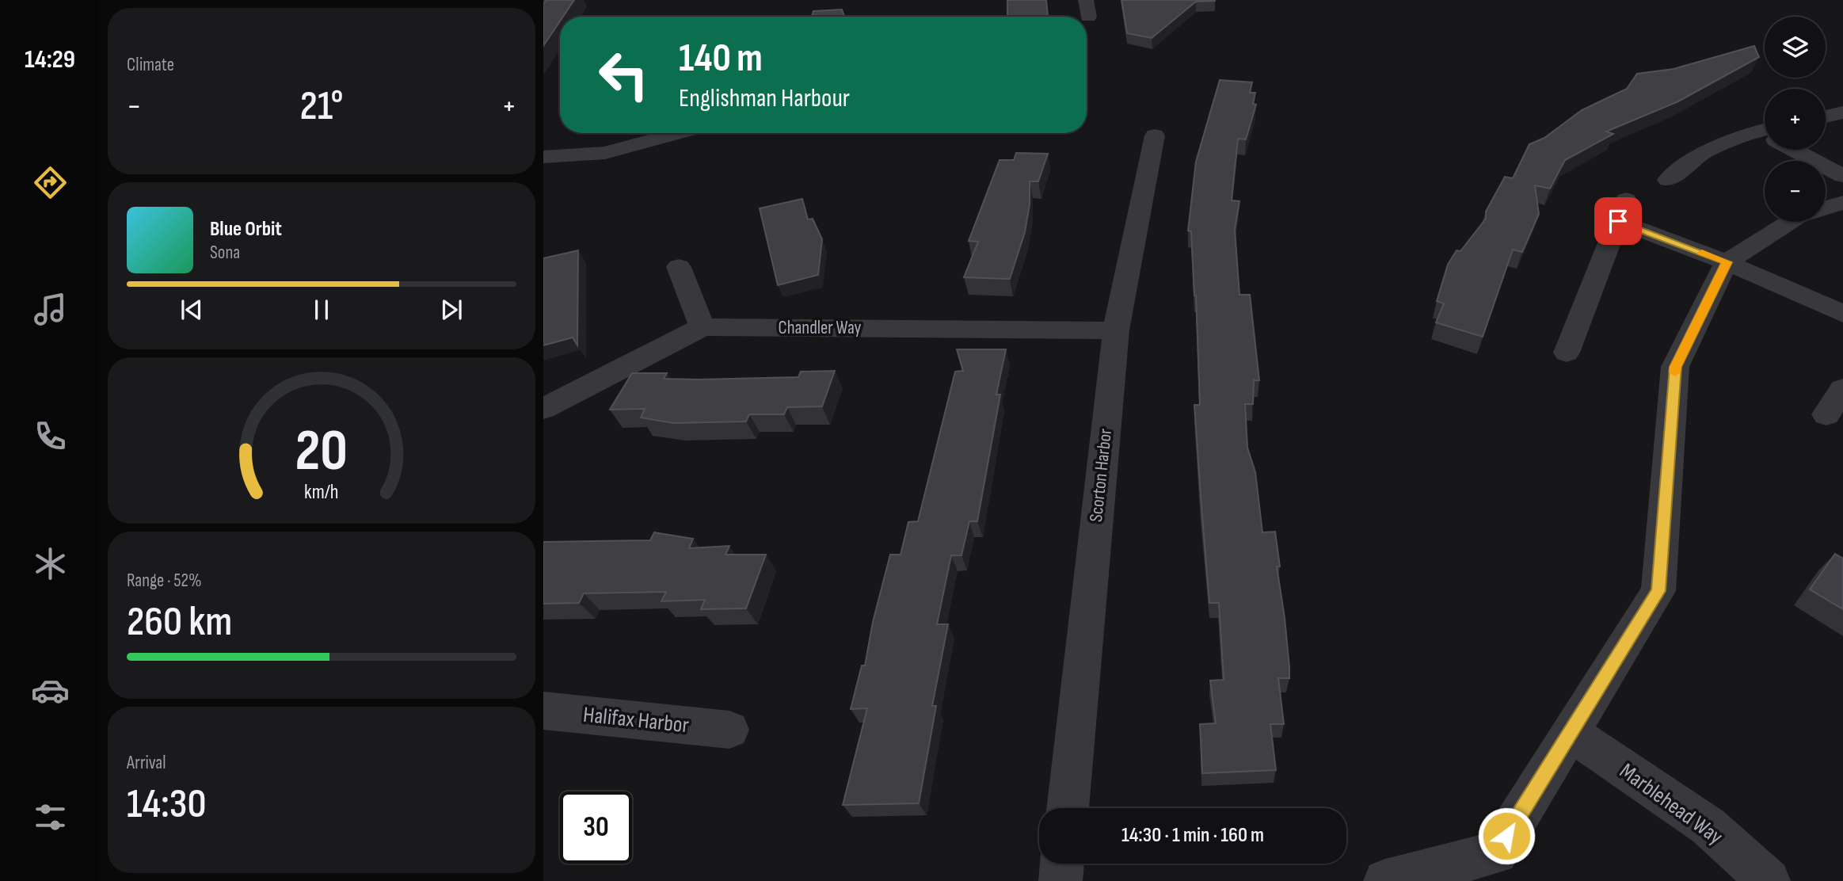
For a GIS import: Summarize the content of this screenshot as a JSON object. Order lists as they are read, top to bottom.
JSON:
{
  "streets": {
    "street": [
      "Chandler Way",
      "Scorton Harbor",
      "Halifax Harbor",
      "Marblehead Way"
    ]
  },
  "crossings": [
    ["Chandler Way", "Scorton Harbor"]
  ],
  "page": {
    "tabs": "14:29",
    "tile": [
      "Climate",
      ["Range · 52%", "260 km"],
      ["Arrival", "14:30"]
    ],
    "map_buttons": ["+", "−"],
    "turn": ["140 m", "Englishman Harbour"],
    "heat": ["−", "21°", "+"],
    "song": ["Blue Orbit", "Sona"],
    "limit": "30",
    "trip": "14:30 · 1 min · 160 m",
    "gauge": ["20", "km/h"]
  }
}
